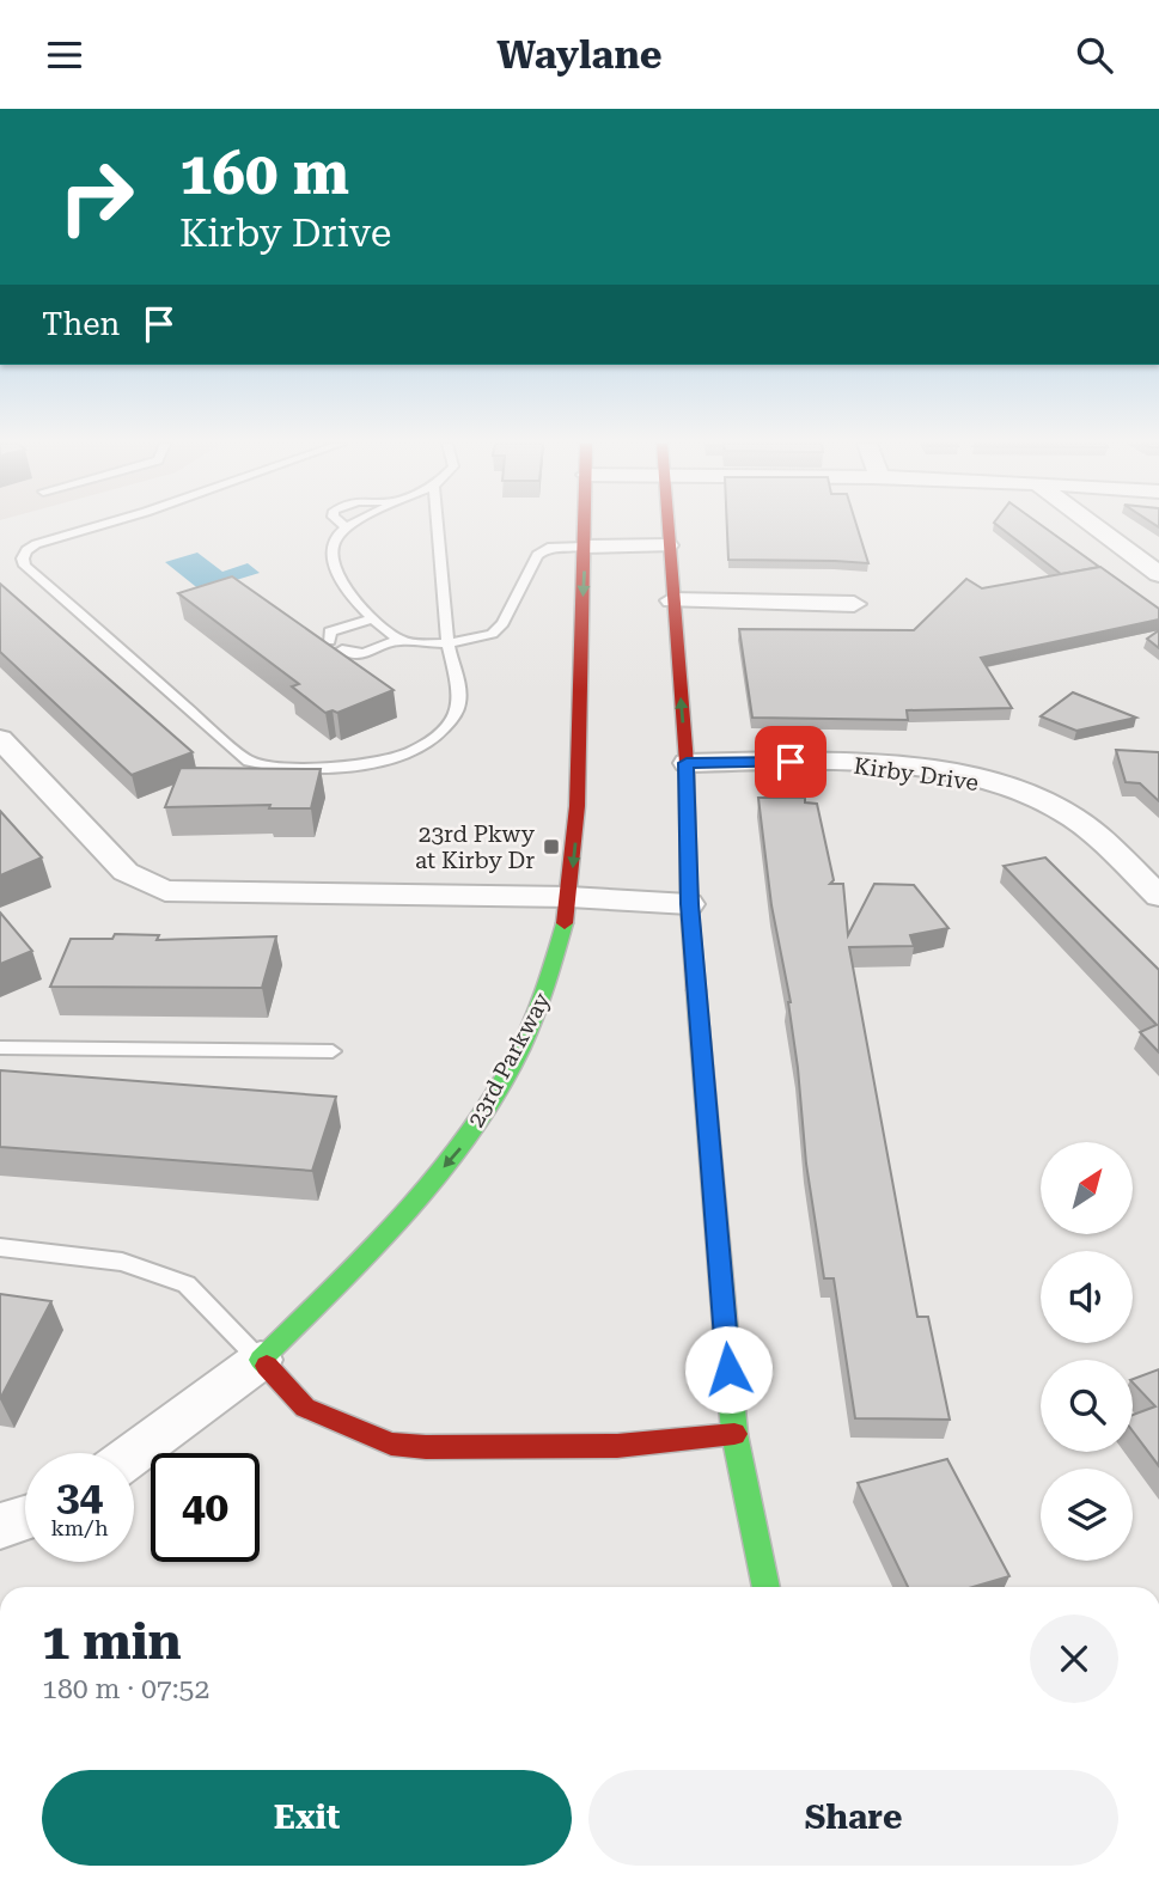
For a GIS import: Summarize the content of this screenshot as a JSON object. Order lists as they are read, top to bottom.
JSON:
{
  "streets": {
    "street": ["Kirby Drive", "23rd Parkway"]
  },
  "one_way": ["23rd Parkway"],
  "places": {
    "transit": ["23rd Pkwy at Kirby Dr"]
  },
  "north": "top right",
  "page": {
    "header": "Waylane",
    "turn": ["160 m", "Kirby Drive"],
    "then": "Then",
    "speed": "34 km/h",
    "limit": "40",
    "heading": ["1 min", "180 m · 07:52"],
    "buttons": ["Exit", "Share"]
  }
}
